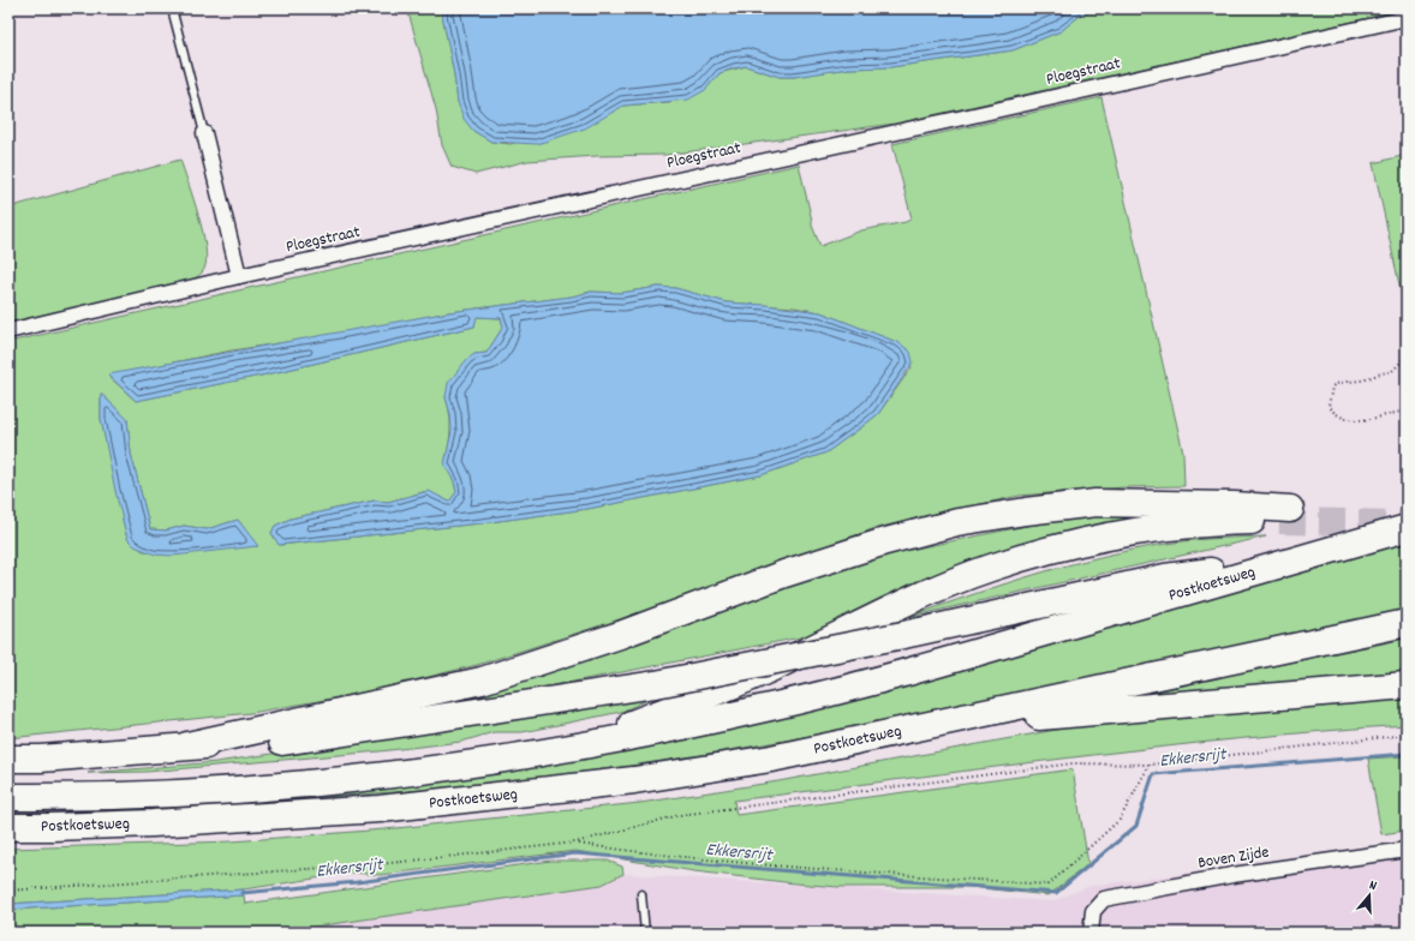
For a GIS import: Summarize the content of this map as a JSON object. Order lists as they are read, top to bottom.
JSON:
{
  "streets": {
    "highway": ["Postkoetsweg"],
    "street": ["Ploegstraat", "Boven Zijde"]
  },
  "water": ["Ekkersrijt"],
  "north": "top"
}
